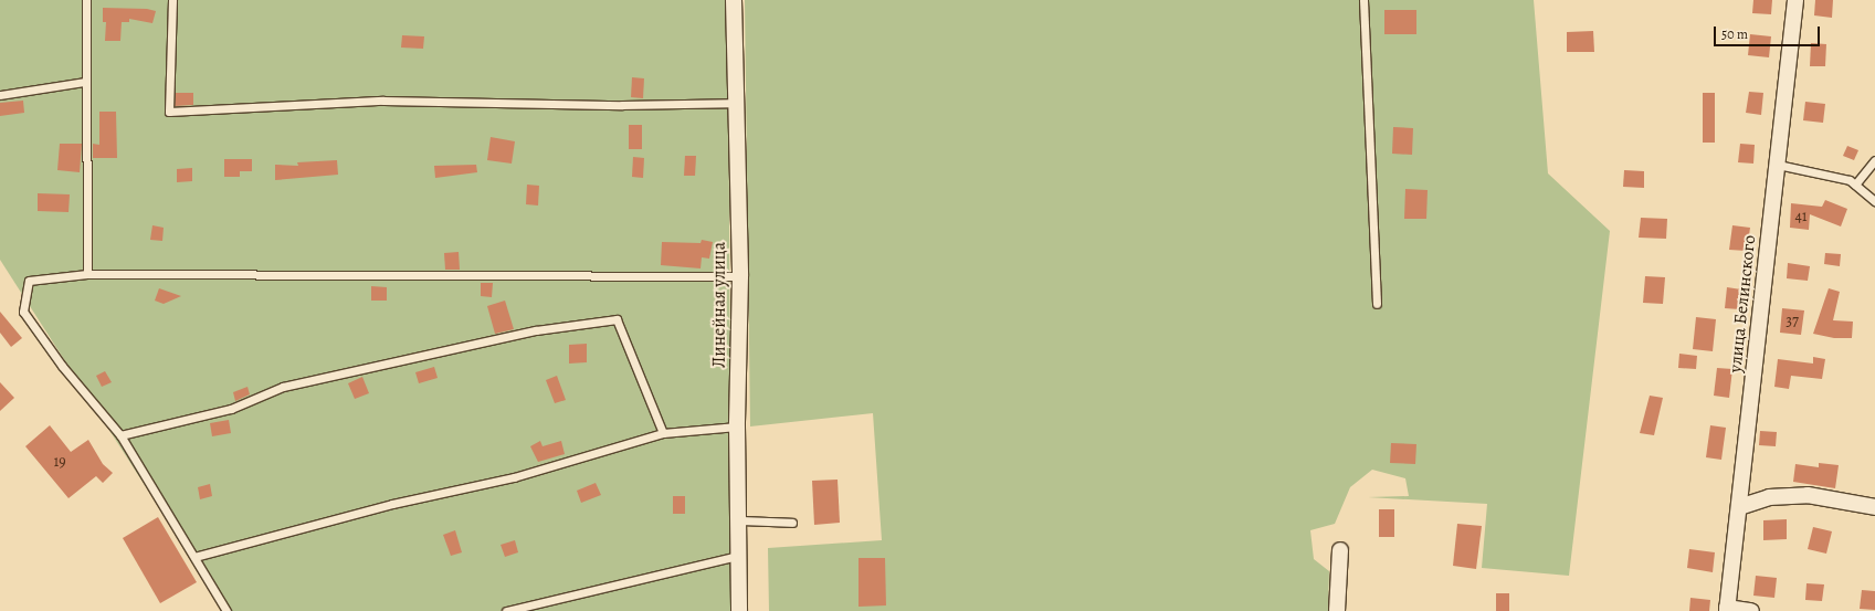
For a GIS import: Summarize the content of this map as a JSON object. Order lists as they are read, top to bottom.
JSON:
{
  "streets": {
    "street": ["улица Белинского", "Линейная улица"]
  },
  "house_numbers": ["41", "37", "19"],
  "scale_bar": "50 m"
}
